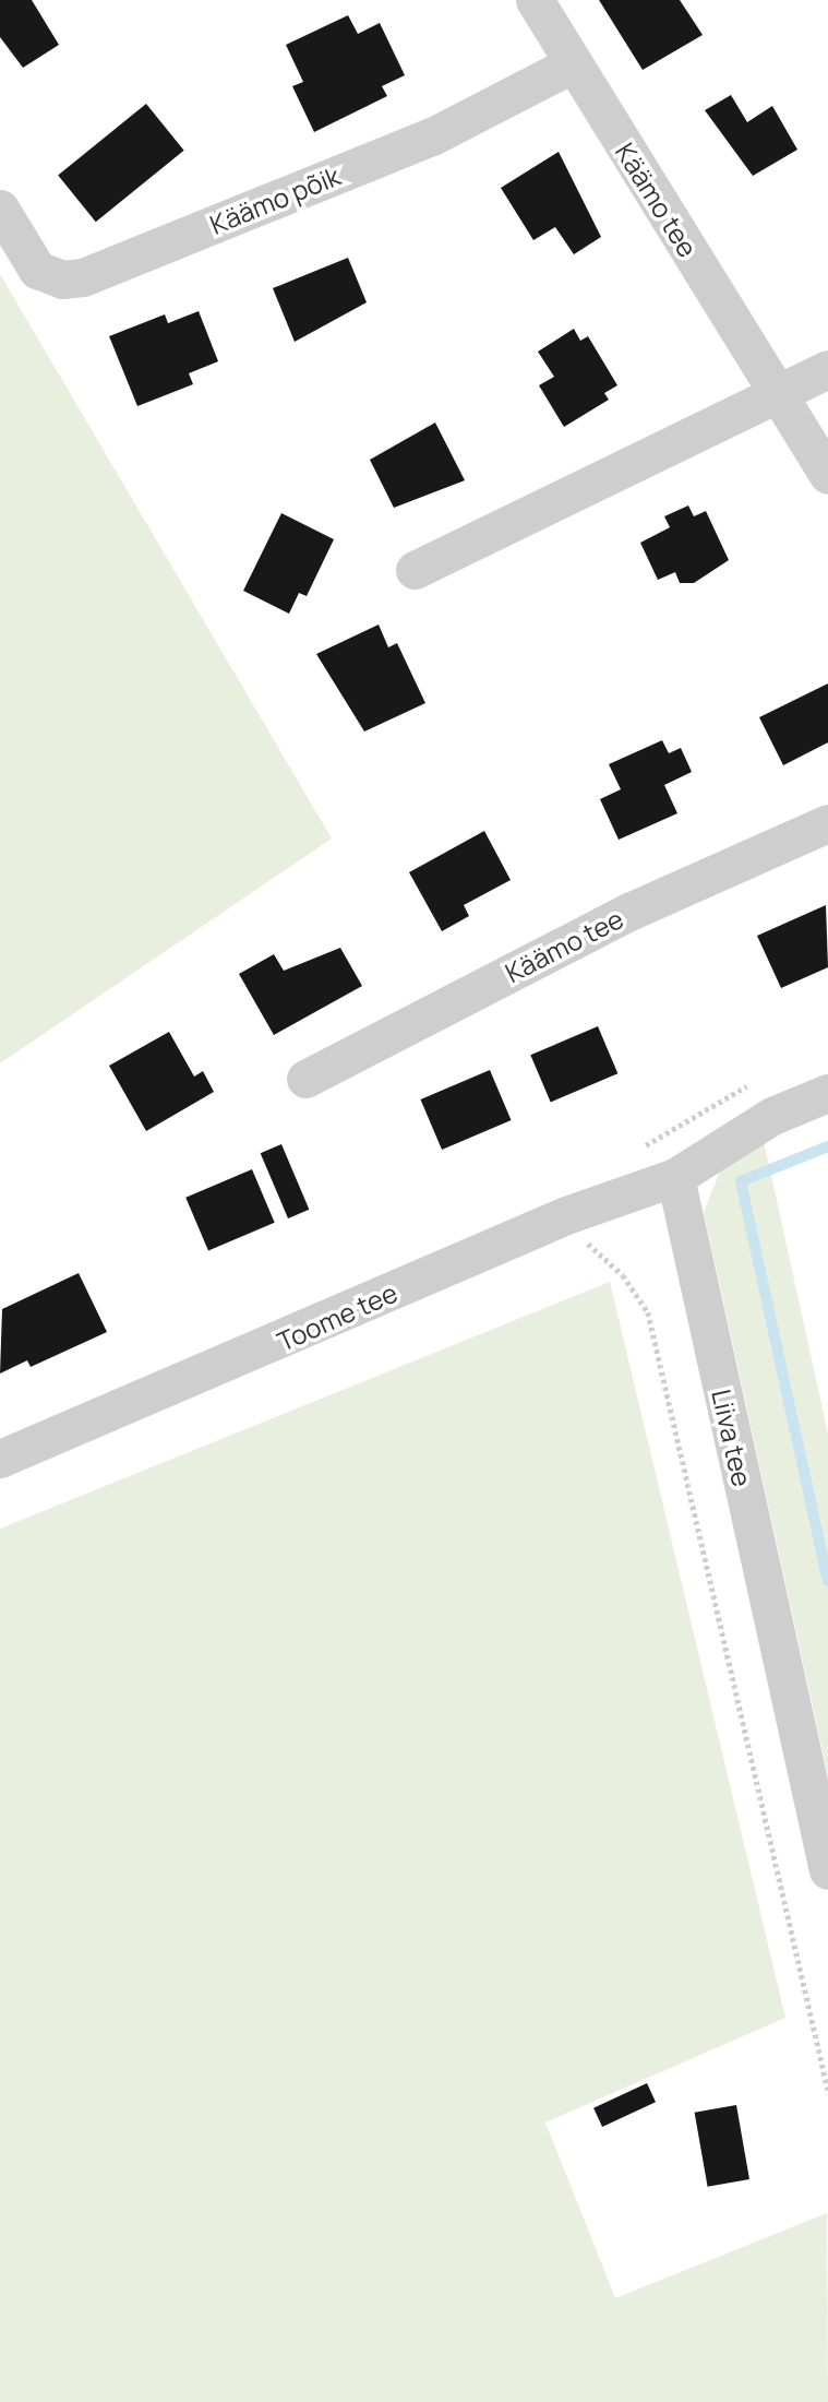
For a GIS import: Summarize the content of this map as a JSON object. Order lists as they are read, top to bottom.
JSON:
{
  "streets": {
    "street": [
      "Käämo põik",
      "Käämo tee",
      "Toome tee",
      "Liiva tee"
    ]
  },
  "crossings": [
    ["Käämo põik", "Käämo tee"],
    ["Toome tee", "Liiva tee"]
  ]
}
